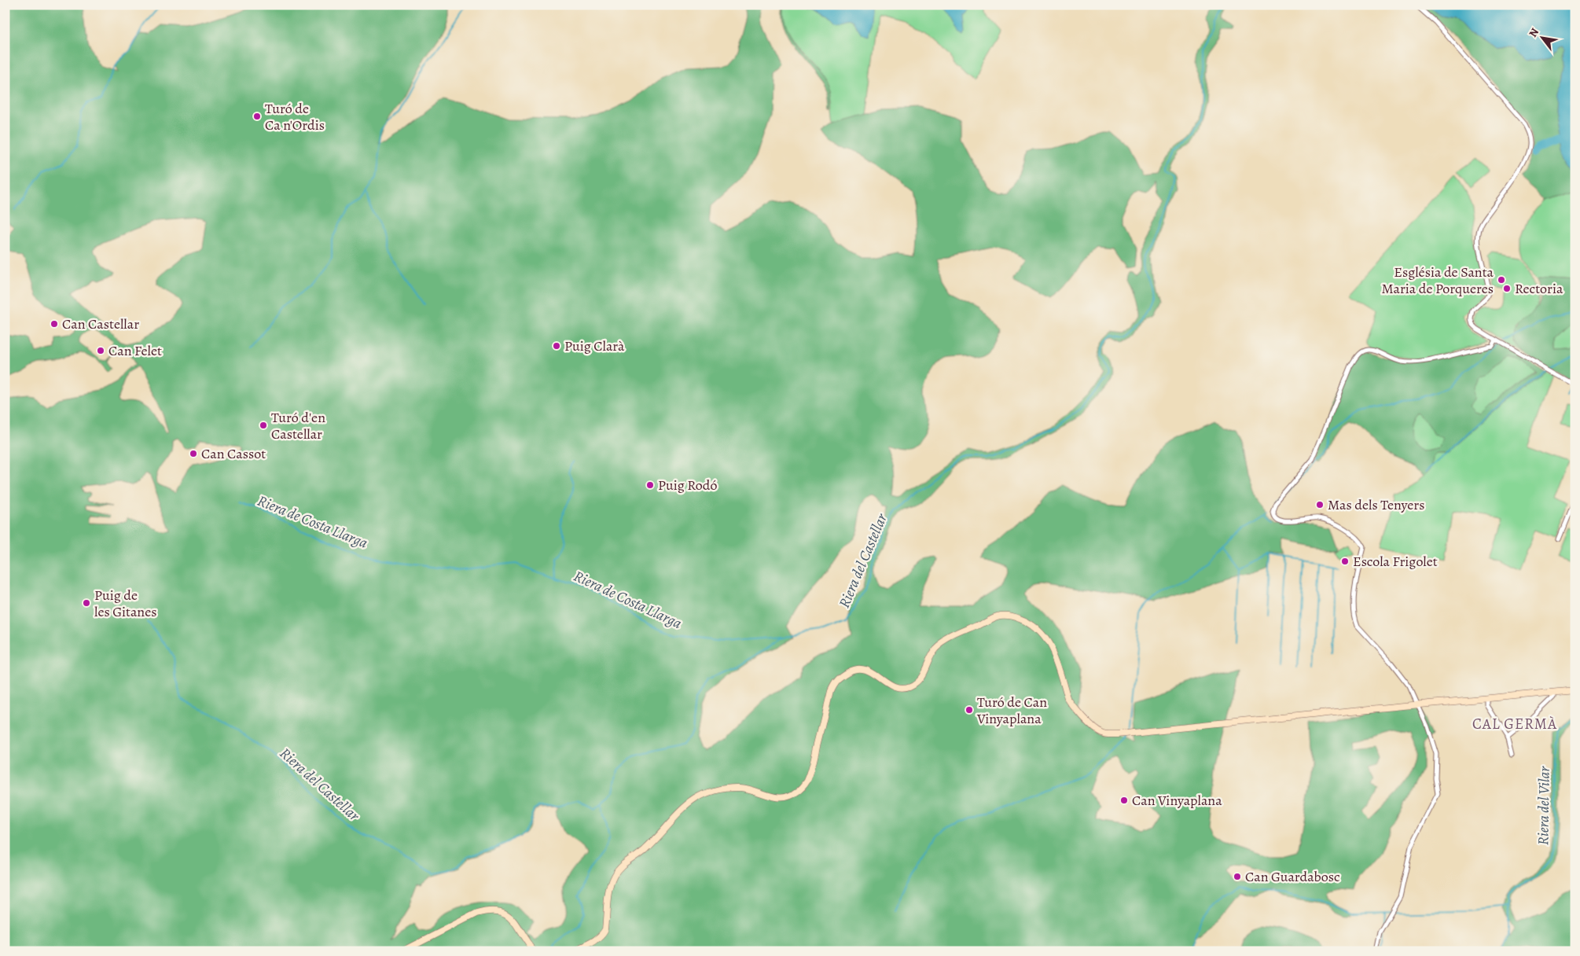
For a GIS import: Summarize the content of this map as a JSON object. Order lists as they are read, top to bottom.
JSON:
{
  "districts": ["CAL GERMÀ"],
  "water": ["Riera de Costa Llarga", "Riera del Castellar", "Riera del Vilar"],
  "places": [
    "Turó de Ca n'Ordis",
    "Església de Santa Maria de Porqueres",
    "Rectoria",
    "Can Castellar",
    "Puig Clarà",
    "Can Felet",
    "Turó d'en Castellar",
    "Can Cassot",
    "Puig Rodó",
    "Mas dels Tenyers",
    "Escola Frigolet",
    "Puig de les Gitanes",
    "Turó de Can Vinyaplana",
    "Can Vinyaplana",
    "Can Guardabosc"
  ],
  "north": "top left"
}
